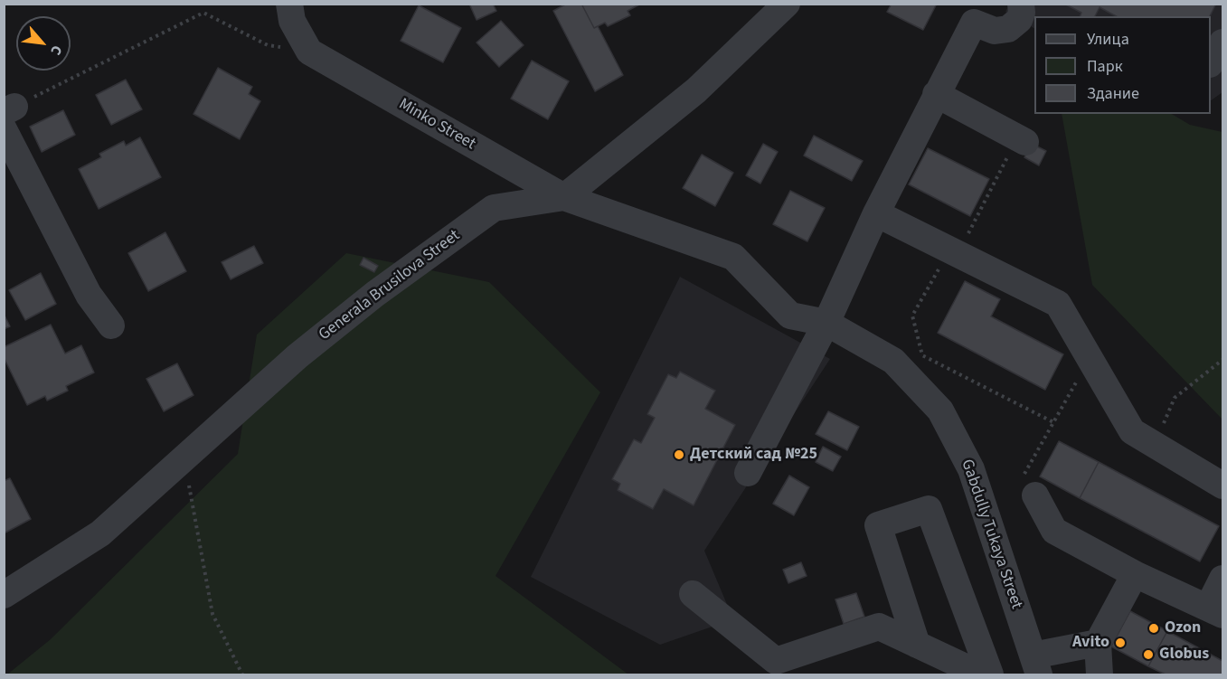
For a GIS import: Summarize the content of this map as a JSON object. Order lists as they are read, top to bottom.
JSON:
{
  "streets": {
    "street": ["Minko Street", "Generala Brusilova Street", "Gabdully Tukaya Street"]
  },
  "crossings": [
    ["Minko Street", "Generala Brusilova Street"],
    ["Minko Street", "Gabdully Tukaya Street"]
  ],
  "places": [
    "Детский сад №25",
    "Ozon",
    "Avito",
    "Globus"
  ],
  "legend": ["Улица", "Парк", "Здание"],
  "north": "bottom right"
}
